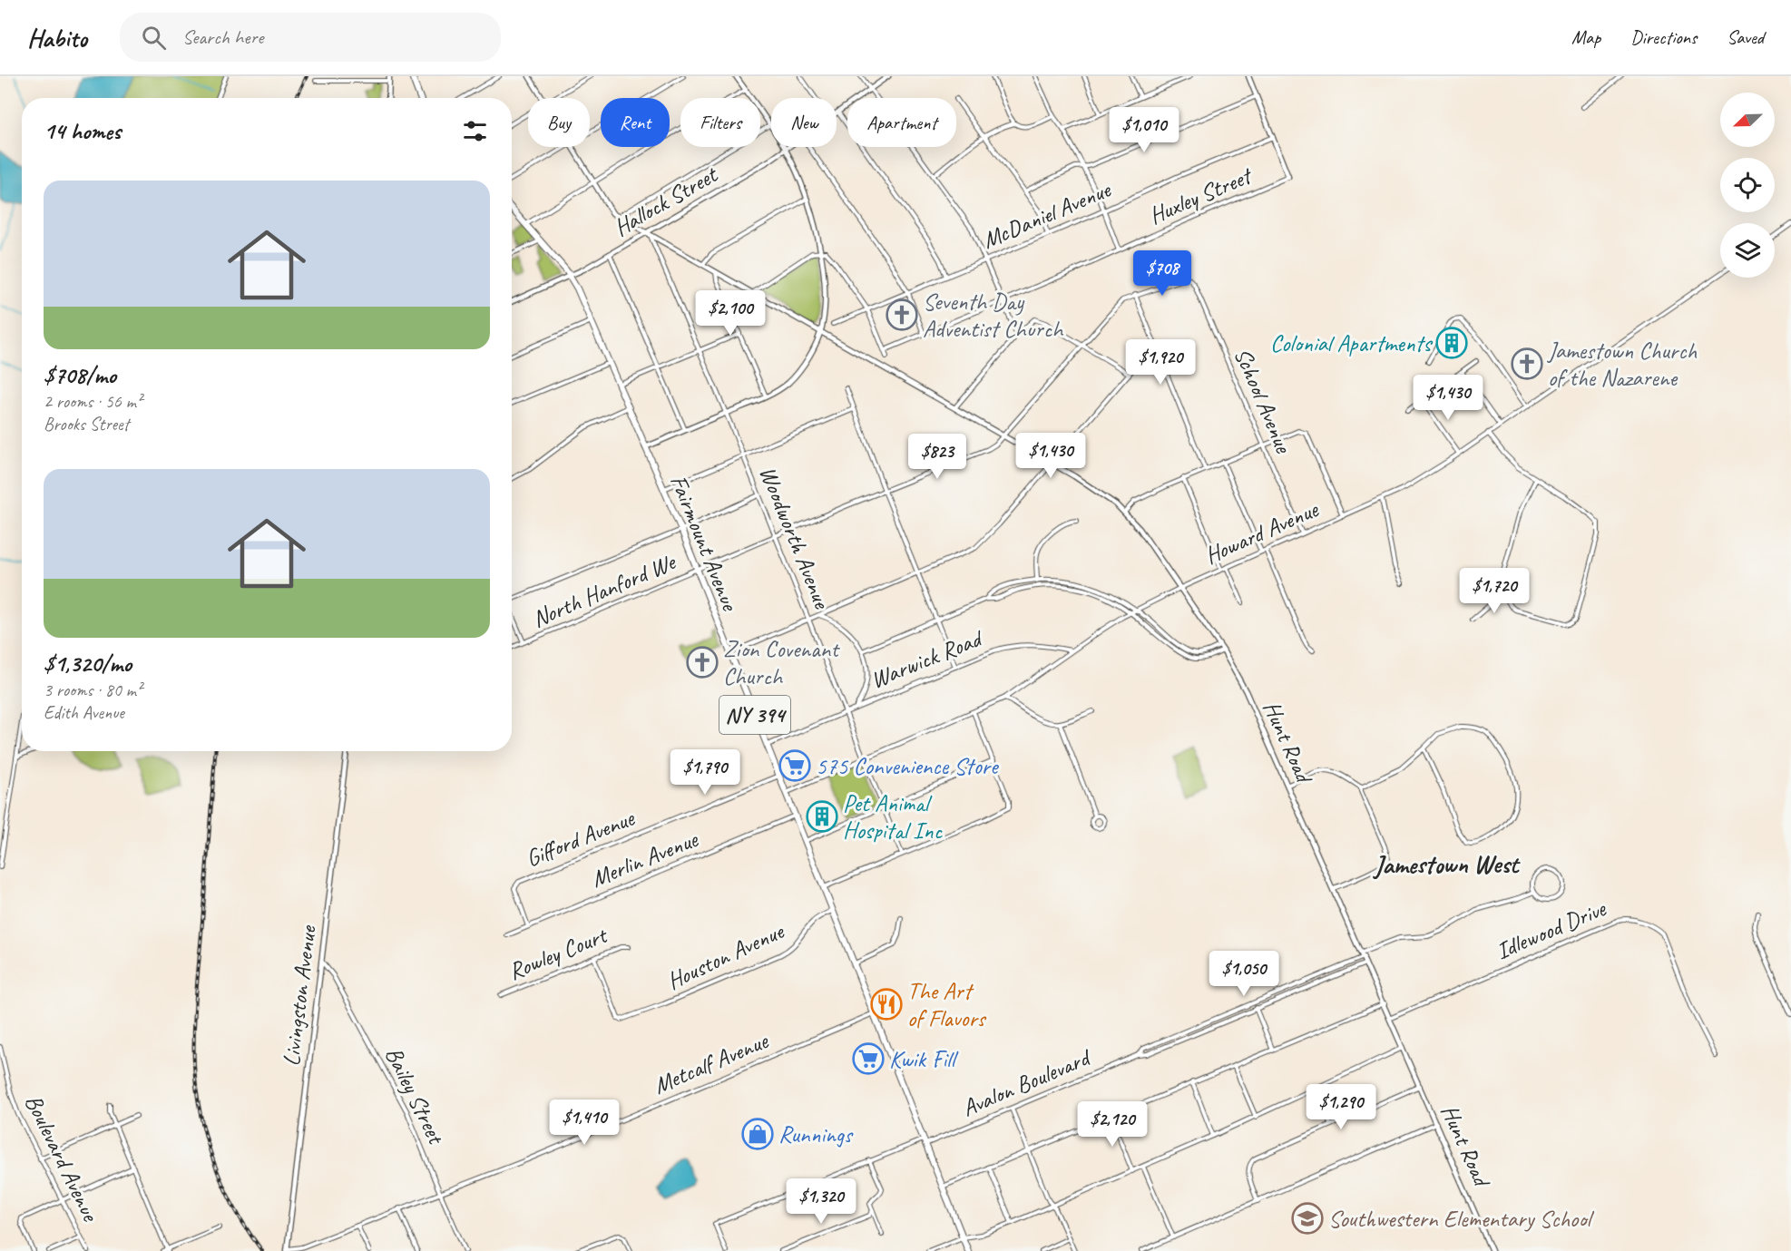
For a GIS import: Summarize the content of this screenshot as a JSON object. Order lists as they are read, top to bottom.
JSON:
{
  "streets": {
    "main road": ["Fairmount Avenue", "NY 394"],
    "street": [
      "Huxley Street",
      "Hallock Street",
      "McDaniel Avenue",
      "School Avenue",
      "Howard Avenue",
      "Woodworth Avenue",
      "North Hanford We",
      "Warwick Road",
      "Hunt Road",
      "Gifford Avenue",
      "Merlin Avenue",
      "Idlewood Drive",
      "Rowley Court",
      "Houston Avenue",
      "Livingston Avenue",
      "Metcalf Avenue",
      "Avalon Boulevard",
      "Bailey Street",
      "Boulevard Avenue"
    ]
  },
  "crossings": [
    ["Hallock Street", "Fairmount Avenue"],
    ["Hallock Street", "Hunt Road"],
    ["School Avenue", "Howard Avenue"],
    ["School Avenue", "North Hanford We"],
    ["Howard Avenue", "Woodworth Avenue"],
    ["Howard Avenue", "Fairmount Avenue"],
    ["Howard Avenue", "Warwick Road"],
    ["Howard Avenue", "Hunt Road"],
    ["Woodworth Avenue", "North Hanford We"],
    ["Woodworth Avenue", "Warwick Road"],
    ["Woodworth Avenue", "Hunt Road"],
    ["Fairmount Avenue", "North Hanford We"],
    ["Fairmount Avenue", "Warwick Road"],
    ["Fairmount Avenue", "Gifford Avenue"],
    ["Fairmount Avenue", "Merlin Avenue"],
    ["Fairmount Avenue", "Houston Avenue"],
    ["Fairmount Avenue", "Metcalf Avenue"],
    ["Fairmount Avenue", "Avalon Boulevard"],
    ["North Hanford We", "Hunt Road"],
    ["Hunt Road", "Idlewood Drive"],
    ["Hunt Road", "Avalon Boulevard"],
    ["Gifford Avenue", "Merlin Avenue"],
    ["Rowley Court", "Houston Avenue"],
    ["Livingston Avenue", "Metcalf Avenue"],
    ["Livingston Avenue", "Bailey Street"],
    ["Metcalf Avenue", "Bailey Street"]
  ],
  "districts": ["Jamestown West"],
  "places": {
    "church": ["Seventh Day Adventist Church", "Jamestown Church of the Nazarene", "Zion Covenant Church"],
    "building": ["Colonial Apartments", "Pet Animal Hospital Inc"],
    "supermarket": ["575 Convenience Store", "Kwik Fill"],
    "restaurant": ["The Art of Flavors"],
    "shop": ["Runnings"],
    "school or university": ["Southwestern Elementary School"]
  },
  "north": "bottom left",
  "page": {
    "header": "Habito",
    "search": "Search here",
    "nav": ["Map", "Directions", "Saved"],
    "chip": [
      "Buy",
      "Rent",
      "Filters",
      "New",
      "Apartment"
    ],
    "heading": "14 homes",
    "price": [
      "$1,010",
      "$708",
      "$2,100",
      "$1,920",
      "$1,430",
      "$1,430",
      "$823",
      "$1,720",
      "$1,790",
      "$1,050",
      "$1,290",
      "$1,410",
      "$2,120",
      "$1,320"
    ],
    "list": [
      {
        "name": "$708/mo",
        "note": "2 rooms · 56 m² · Brooks Street"
      },
      {
        "name": "$1,320/mo",
        "note": "3 rooms · 80 m² · Edith Avenue"
      }
    ]
  }
}
